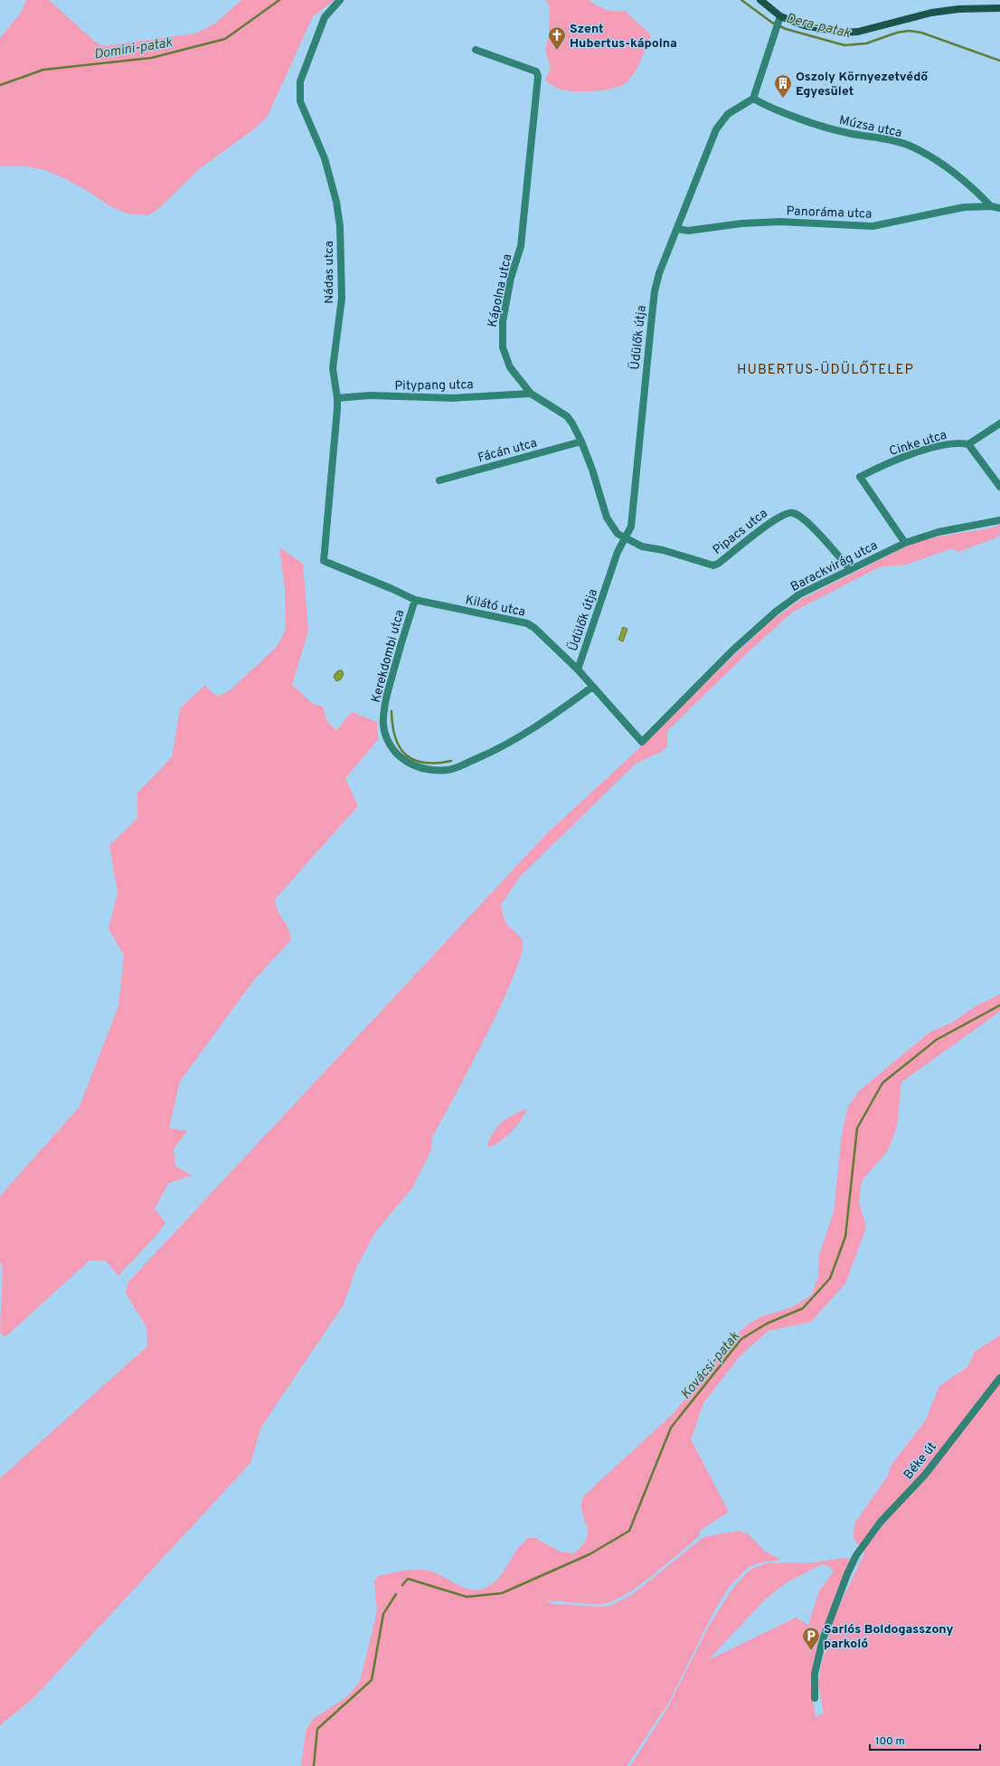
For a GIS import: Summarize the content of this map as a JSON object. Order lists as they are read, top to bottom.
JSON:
{
  "streets": {
    "street": [
      "Múzsa utca",
      "Panoráma utca",
      "Nádas utca",
      "Kápolna utca",
      "Üdülők útja",
      "Pitypang utca",
      "Cinke utca",
      "Fácán utca",
      "Pipacs utca",
      "Barackvirág utca",
      "Kilátó utca",
      "Kerekdombi utca",
      "Béke út"
    ]
  },
  "crossings": [
    ["Múzsa utca", "Panoráma utca"],
    ["Múzsa utca", "Üdülők útja"],
    ["Panoráma utca", "Üdülők útja"],
    ["Nádas utca", "Pitypang utca"],
    ["Nádas utca", "Kilátó utca"],
    ["Kápolna utca", "Üdülők útja"],
    ["Kápolna utca", "Pitypang utca"],
    ["Kápolna utca", "Fácán utca"],
    ["Kápolna utca", "Pipacs utca"],
    ["Üdülők útja", "Pipacs utca"],
    ["Üdülők útja", "Kilátó utca"],
    ["Cinke utca", "Barackvirág utca"],
    ["Pipacs utca", "Barackvirág utca"],
    ["Barackvirág utca", "Kilátó utca"],
    ["Kilátó utca", "Kerekdombi utca"]
  ],
  "districts": ["HUBERTUS-ÜDÜLŐTELEP"],
  "water": ["Dera-patak", "Domini-patak", "Kovácsi-patak"],
  "places": {
    "church": ["Szent Hubertus-kápolna"],
    "building": ["Oszoly Környezetvédő Egyesület"],
    "parking": ["Sarlós Boldogasszony parkoló"]
  },
  "scale_bar": "100 m"
}
